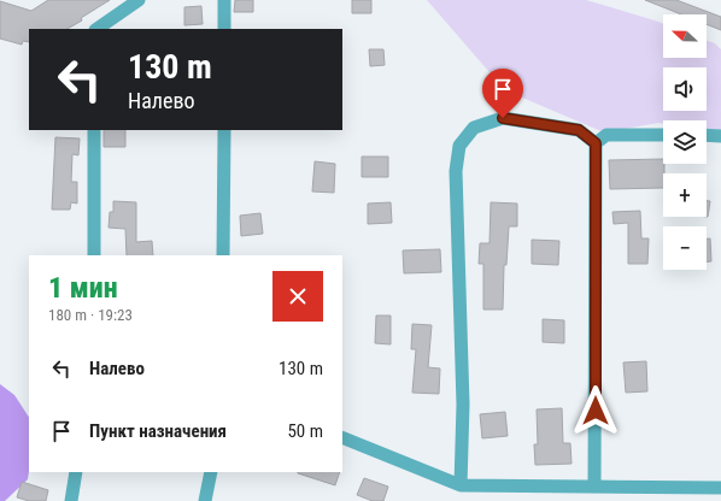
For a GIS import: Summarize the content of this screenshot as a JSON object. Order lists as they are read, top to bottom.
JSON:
{
  "north": "left",
  "page": {
    "map_buttons": ["+", "−"],
    "turn": ["130 m", "Налево"],
    "heading": ["1 мин", "180 m · 19:23"],
    "list": [
      {
        "name": "Налево",
        "value": "130 m"
      },
      {
        "name": "Пункт назначения",
        "value": "50 m"
      }
    ]
  }
}
